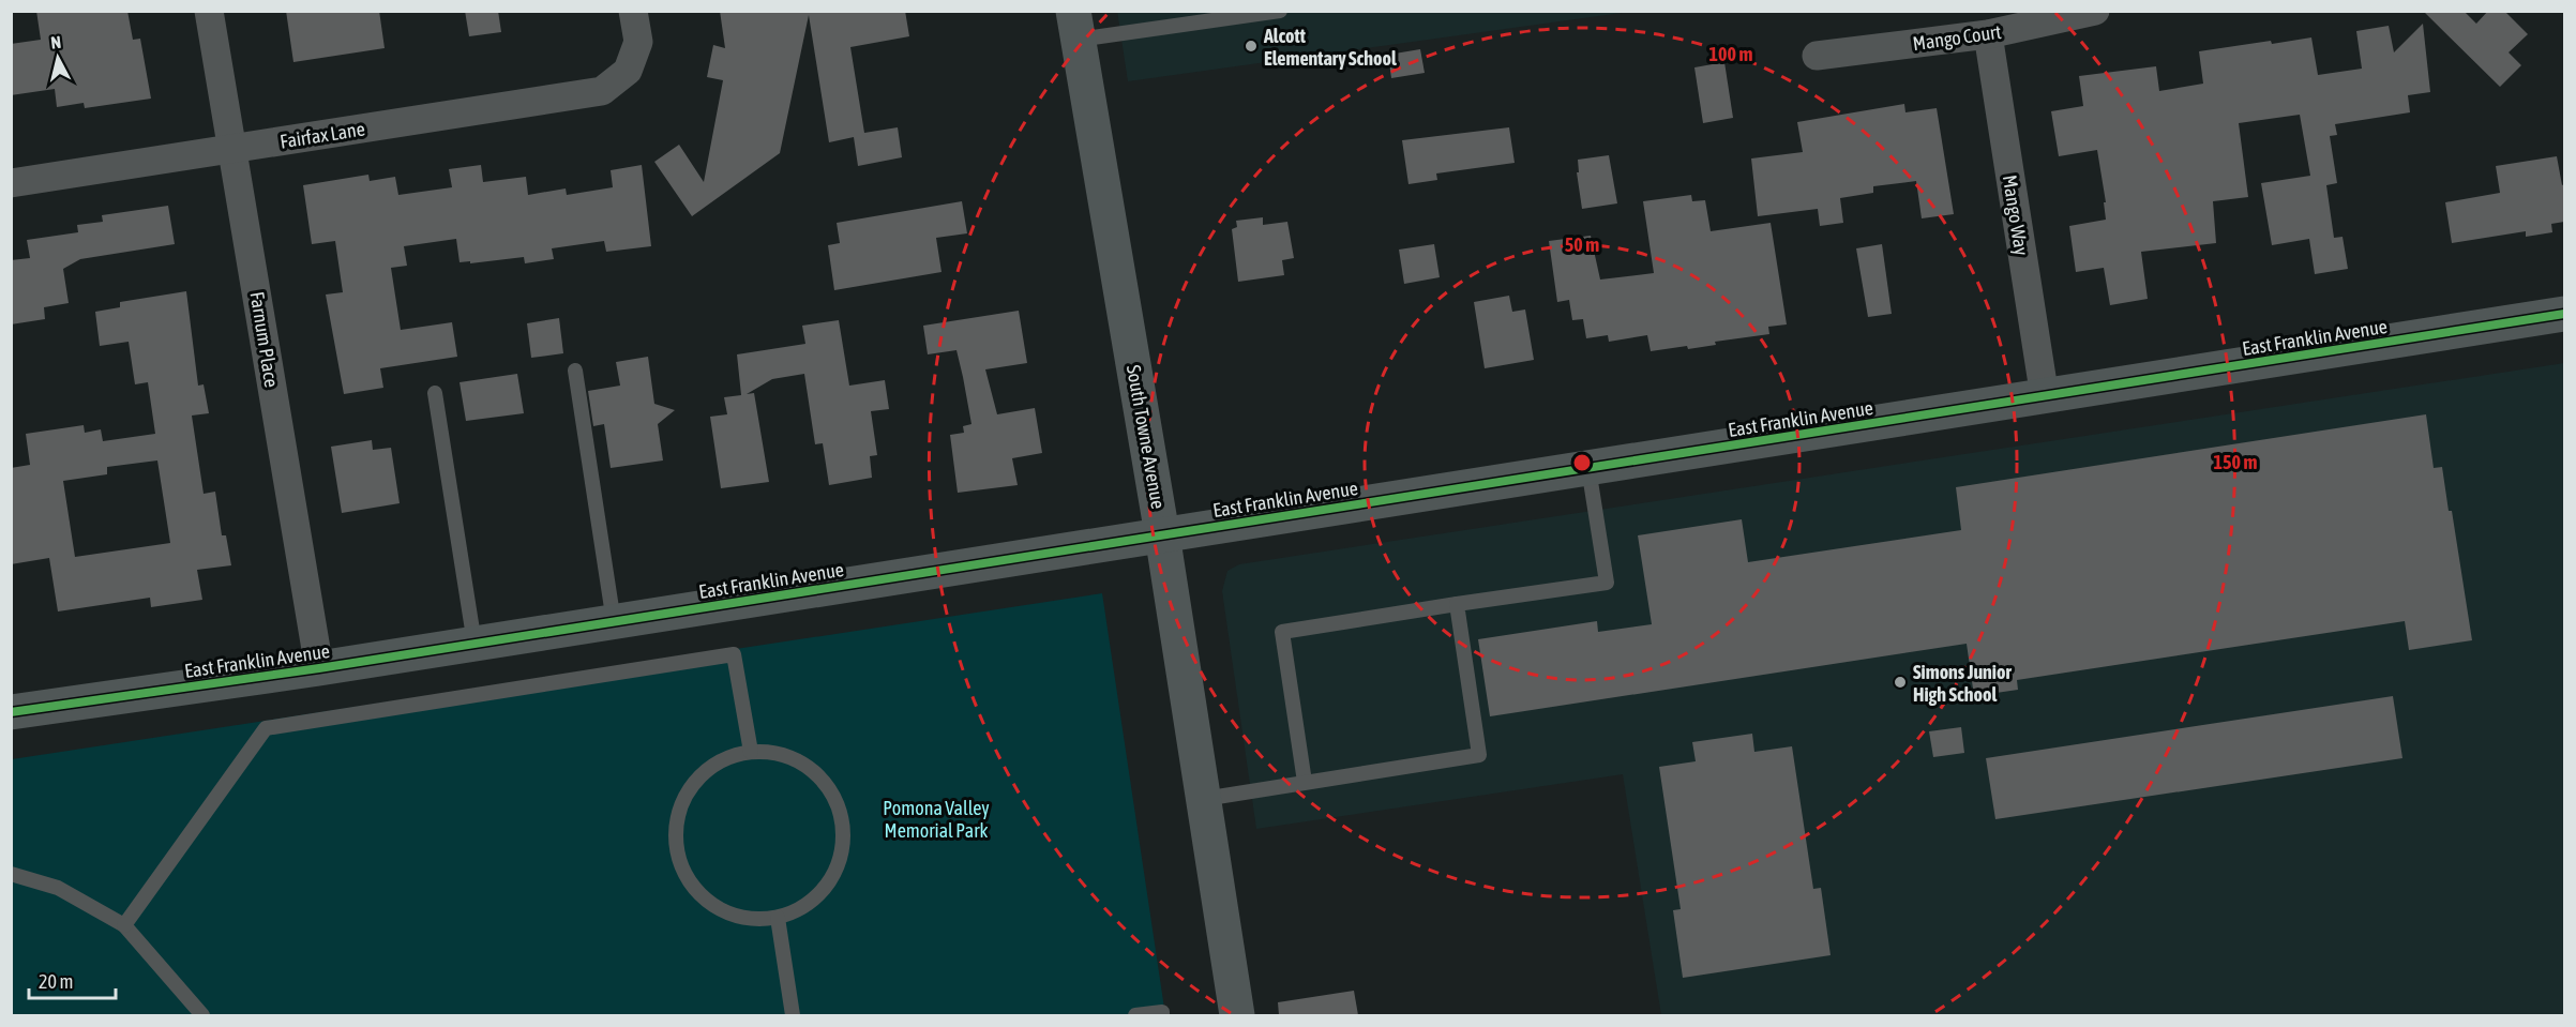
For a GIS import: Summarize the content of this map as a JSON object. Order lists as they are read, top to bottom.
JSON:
{
  "streets": {
    "street": [
      "Mango Court",
      "Fairfax Lane",
      "Mango Way",
      "East Franklin Avenue",
      "Farnum Place",
      "South Towne Avenue"
    ]
  },
  "crossings": [
    ["Mango Court", "Mango Way"],
    ["Fairfax Lane", "Farnum Place"],
    ["Mango Way", "East Franklin Avenue"],
    ["East Franklin Avenue", "Farnum Place"],
    ["East Franklin Avenue", "South Towne Avenue"]
  ],
  "parks": ["Pomona Valley Memorial Park"],
  "places": ["Alcott Elementary School", "Simons Junior High School"],
  "scale_bar": "20 m",
  "north": "top",
  "rings": ["100 m", "50 m", "150 m"]
}
